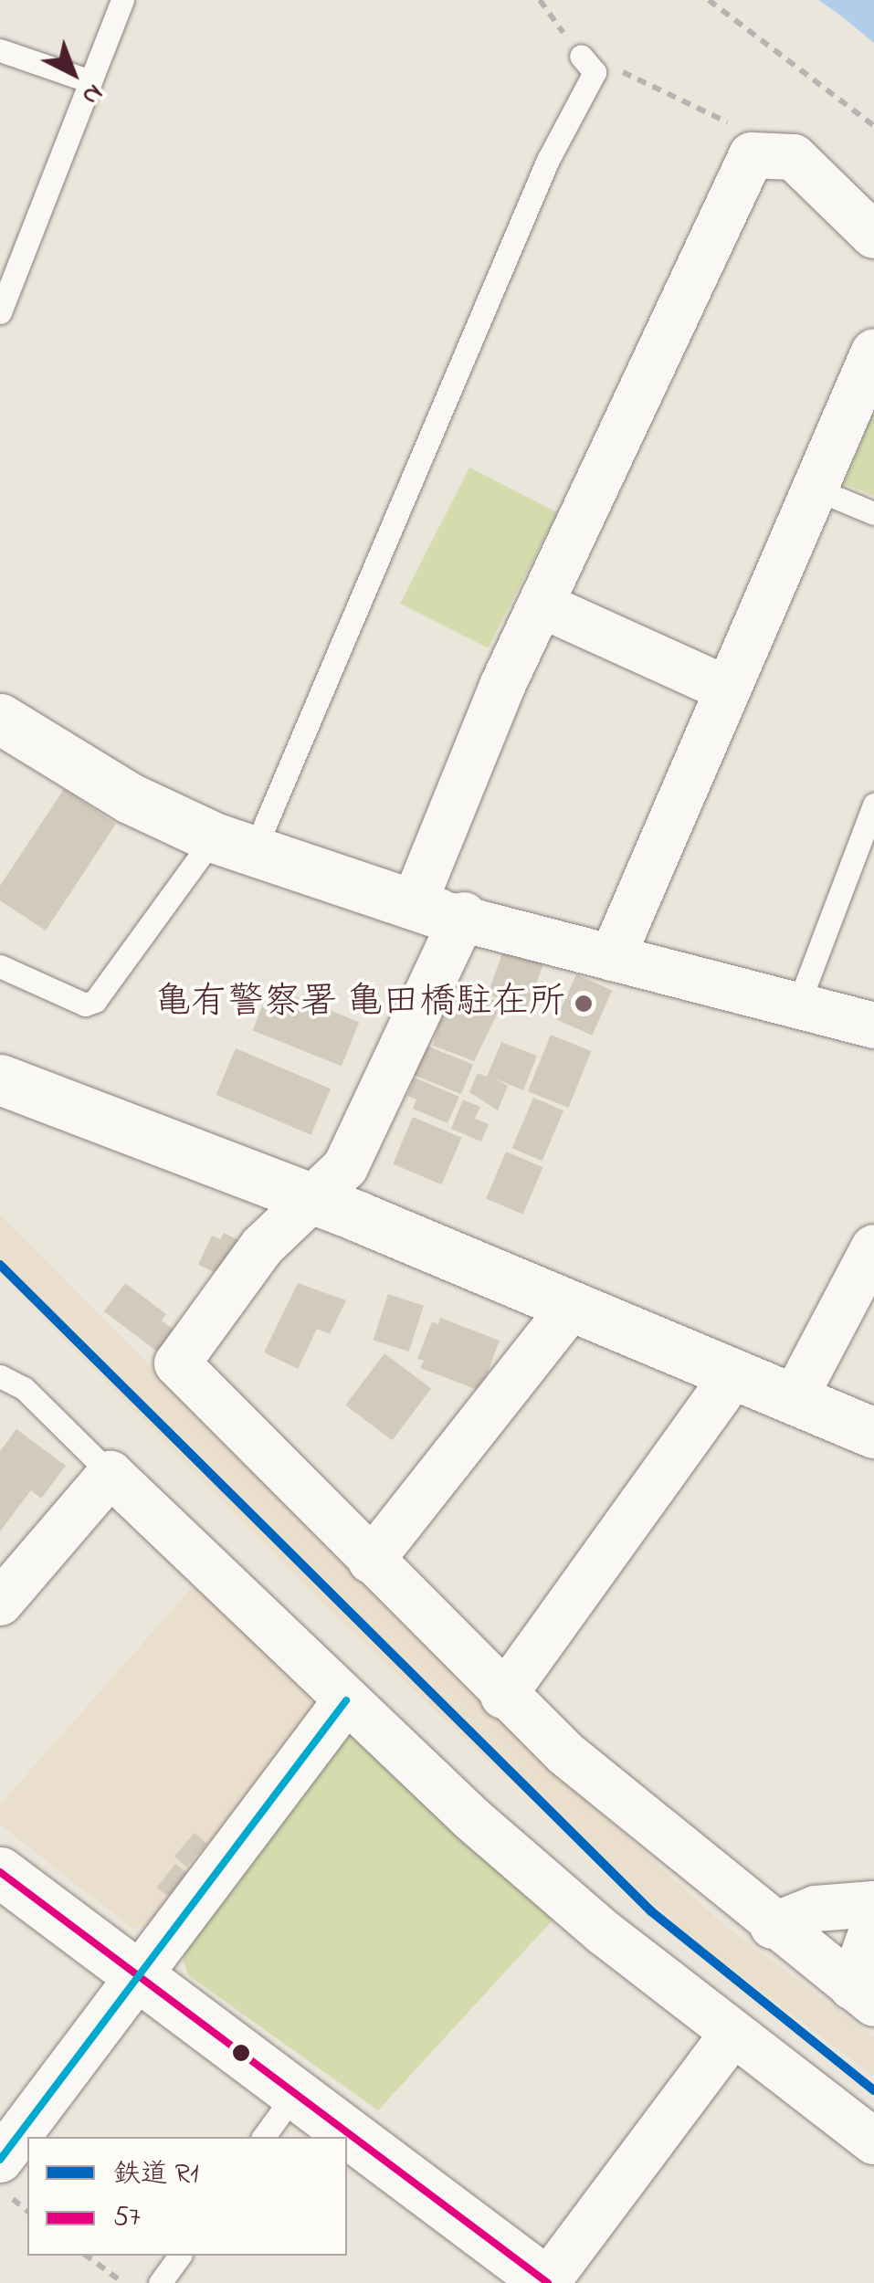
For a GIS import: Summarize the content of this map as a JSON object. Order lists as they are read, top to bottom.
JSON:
{
  "places": ["亀有警察署 亀田橋駐在所"],
  "lines": ["rail line R1", "transit line 57"],
  "legend": ["鉄道 R1", "57"],
  "north": "bottom right"
}
